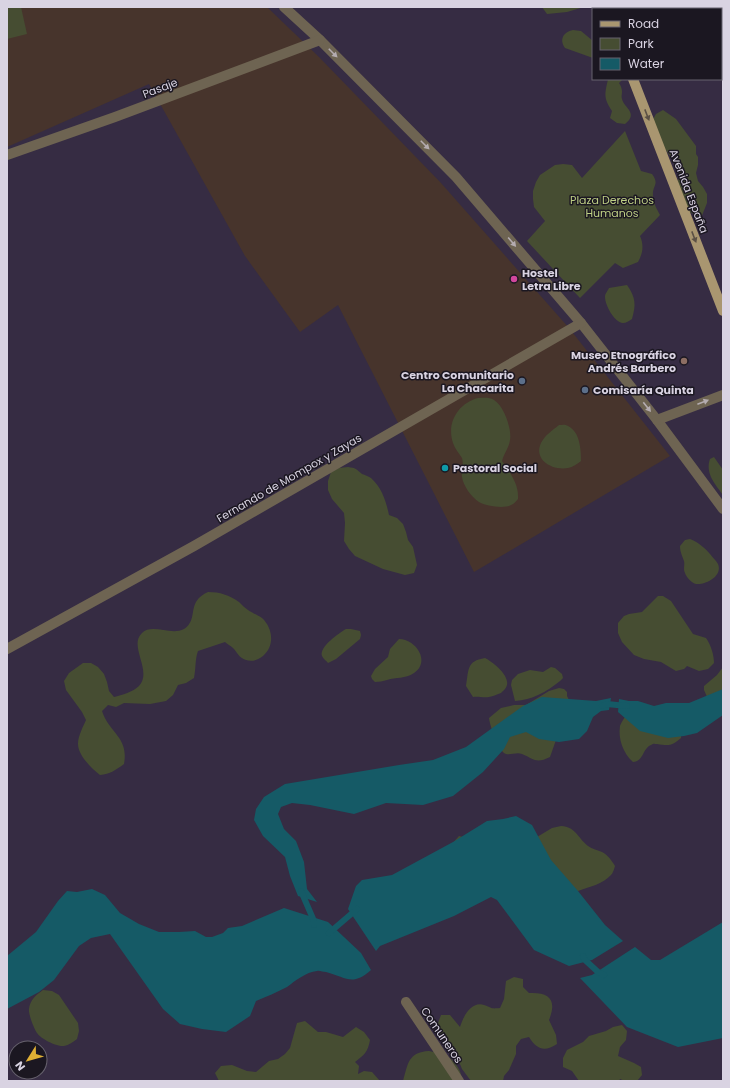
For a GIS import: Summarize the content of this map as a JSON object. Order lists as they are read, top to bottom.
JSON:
{
  "streets": {
    "main road": ["Avenida España"],
    "street": ["Pasaje", "Fernando de Mompox y Zayas", "Comuneros"]
  },
  "one_way": ["Avenida España"],
  "parks": ["Plaza Derechos Humanos"],
  "places": [
    "Hostel Letra Libre",
    "Museo Etnográfico Andrés Barbero",
    "Centro Comunitario La Chacarita",
    "Comisaría Quinta",
    "Pastoral Social"
  ],
  "legend": ["Road", "Park", "Water"],
  "north": "bottom left"
}
